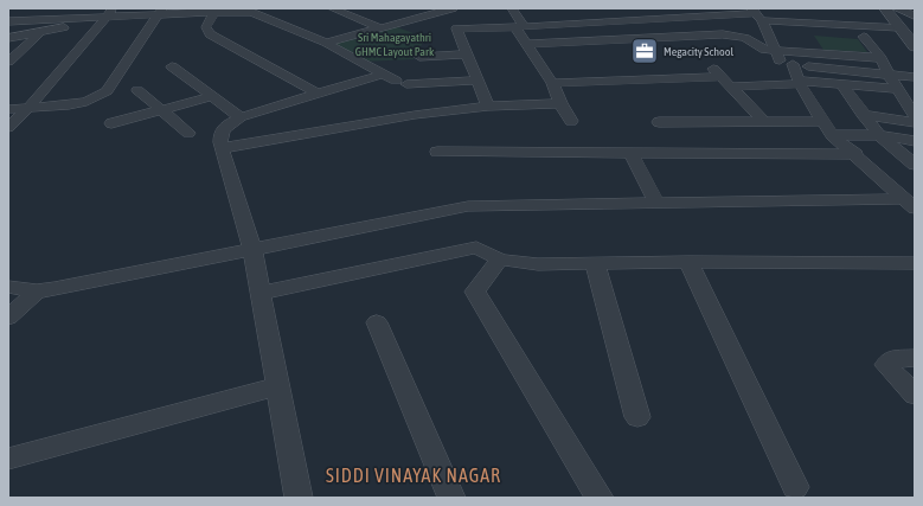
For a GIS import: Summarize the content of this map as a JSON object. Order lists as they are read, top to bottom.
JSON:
{
  "districts": ["SIDDI VINAYAK NAGAR"],
  "parks": ["Sri Mahagayathri GHMC Layout Park"],
  "places": {
    "office": ["Megacity School"]
  }
}
